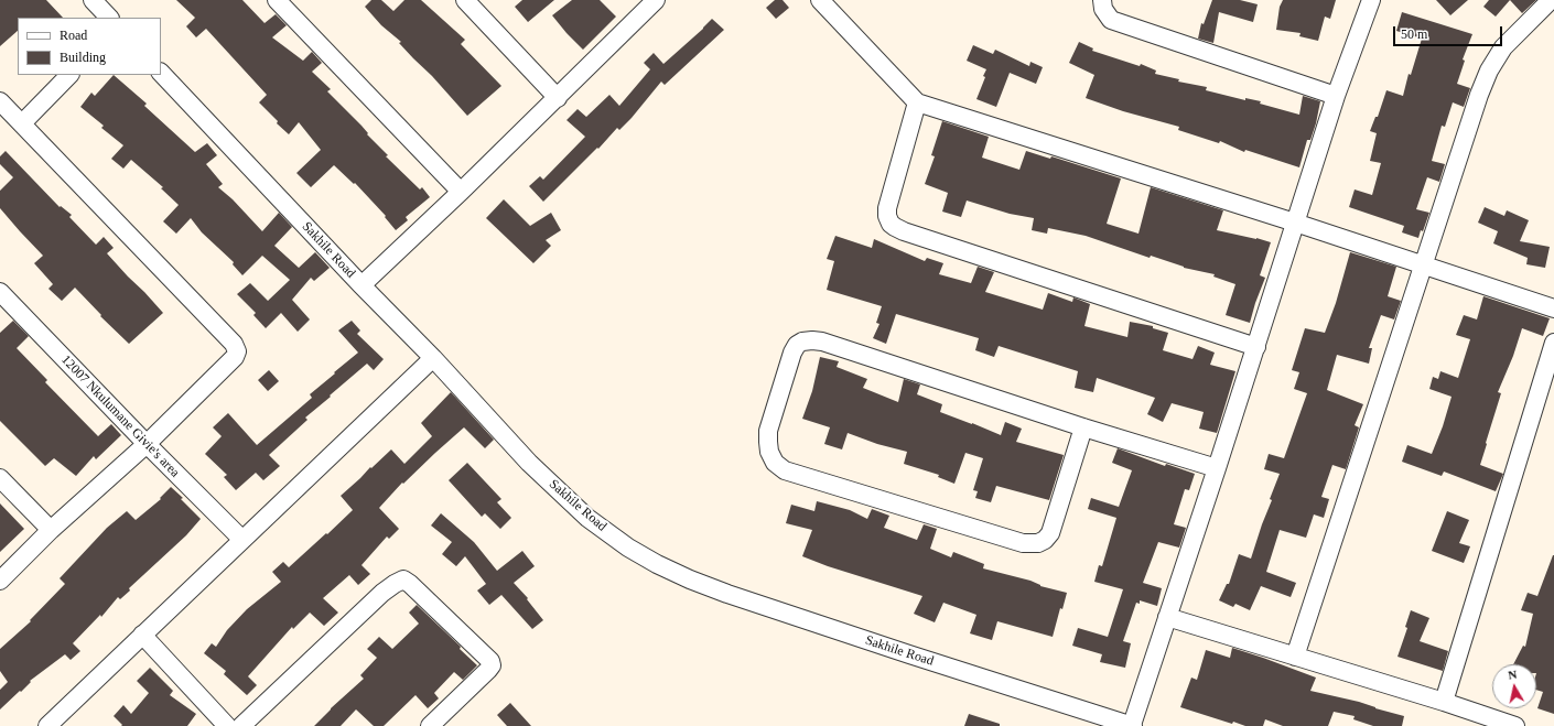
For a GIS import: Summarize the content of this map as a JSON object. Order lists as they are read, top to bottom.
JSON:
{
  "streets": {
    "street": ["Sakhile Road", "12007 Nkulumane Givie's area"]
  },
  "legend": ["Road", "Building"],
  "scale_bar": "50 m",
  "north": "top"
}
